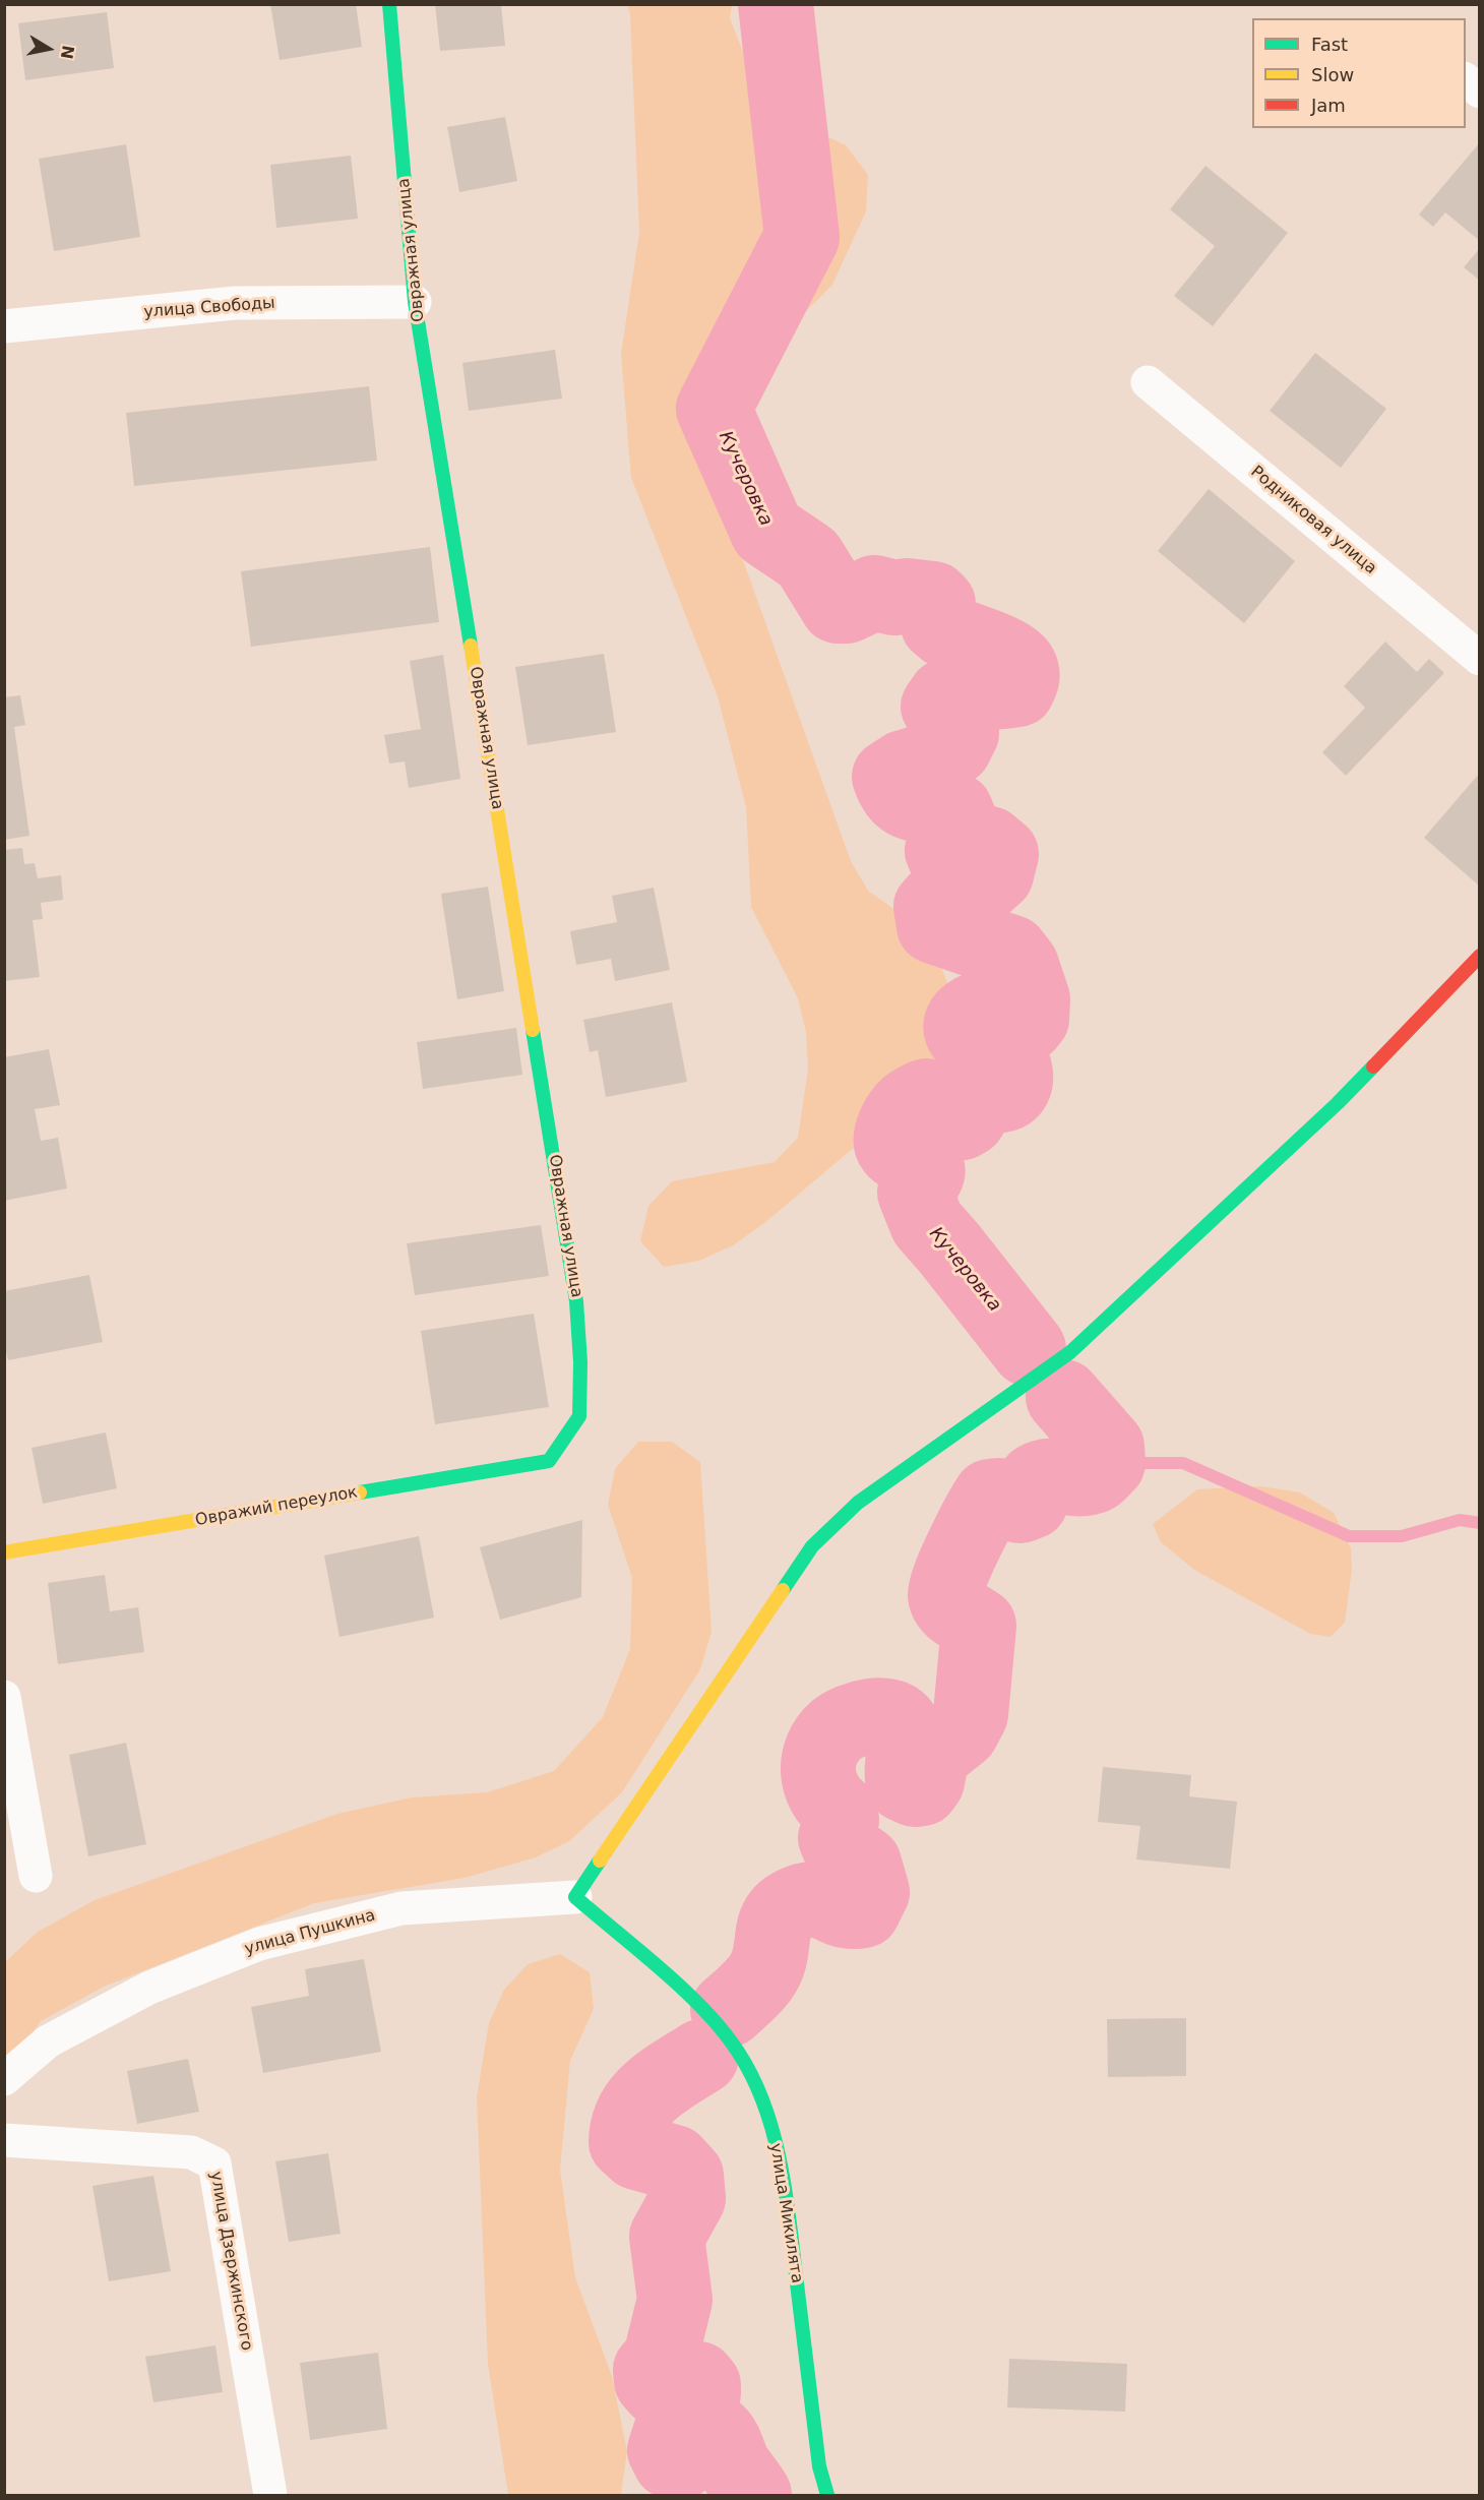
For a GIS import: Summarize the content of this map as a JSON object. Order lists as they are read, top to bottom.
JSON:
{
  "streets": {
    "street": [
      "Овражная улица",
      "улица Свободы",
      "Родниковая улица",
      "Овражий переулок",
      "улица Пушкина",
      "улица Микилята",
      "улица Дзержинского"
    ]
  },
  "crossings": [
    ["Овражная улица", "улица Свободы"],
    ["Овражная улица", "Овражий переулок"],
    ["улица Пушкина", "улица Микилята"]
  ],
  "water": ["Кучеровка"],
  "legend": ["Fast", "Slow", "Jam"],
  "north": "right"
}
